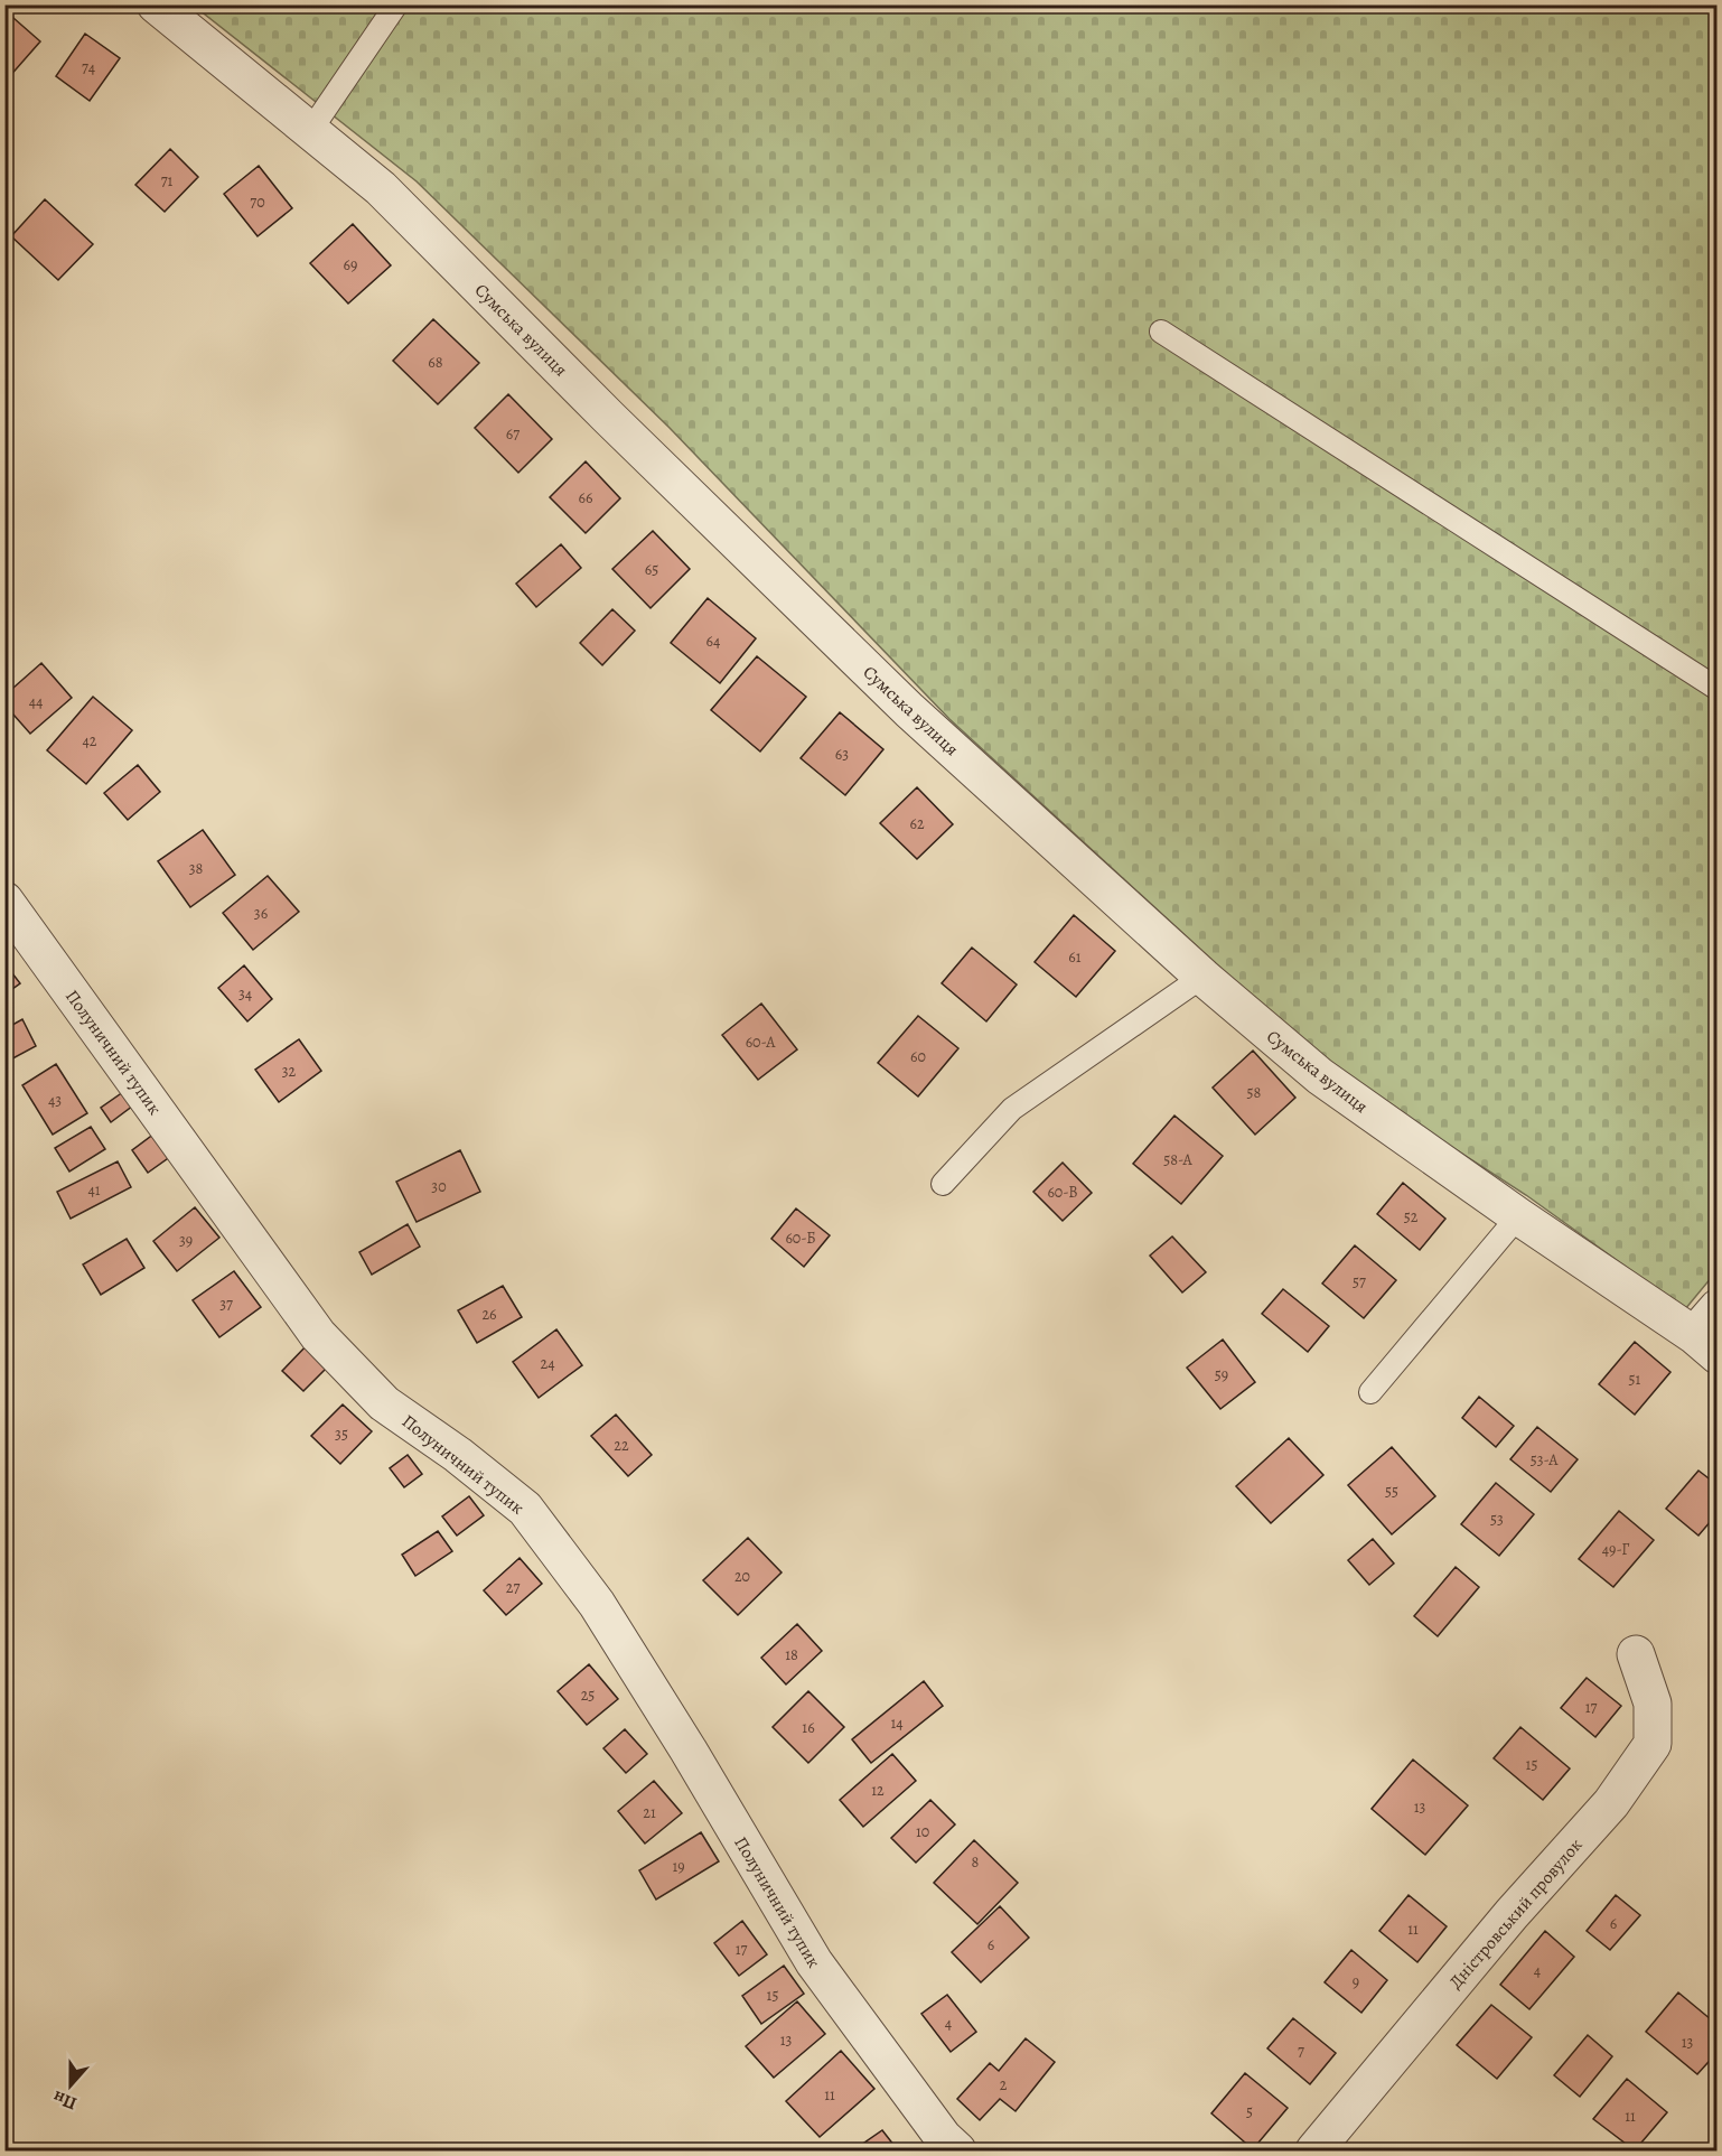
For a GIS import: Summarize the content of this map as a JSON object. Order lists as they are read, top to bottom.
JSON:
{
  "streets": {
    "street": ["Сумська вулиця", "Полуничний тупик", "Дністровський провулок"]
  },
  "house_numbers": [
    "74",
    "71",
    "70",
    "69",
    "68",
    "67",
    "66",
    "65",
    "64",
    "44",
    "42",
    "63",
    "62",
    "38",
    "36",
    "61",
    "34",
    "60-А",
    "60",
    "32",
    "58",
    "43",
    "58-А",
    "30",
    "41",
    "60-В",
    "52",
    "60-Б",
    "39",
    "57",
    "37",
    "26",
    "24",
    "59",
    "51",
    "35",
    "22",
    "53-А",
    "55",
    "53",
    "49-Г",
    "20",
    "27",
    "18",
    "25",
    "17",
    "14",
    "16",
    "15",
    "12",
    "13",
    "21",
    "10",
    "8",
    "19",
    "6",
    "11",
    "6",
    "17",
    "4",
    "9",
    "15",
    "4",
    "13",
    "13",
    "7",
    "2",
    "11",
    "5",
    "11"
  ],
  "north": "bottom"
}
